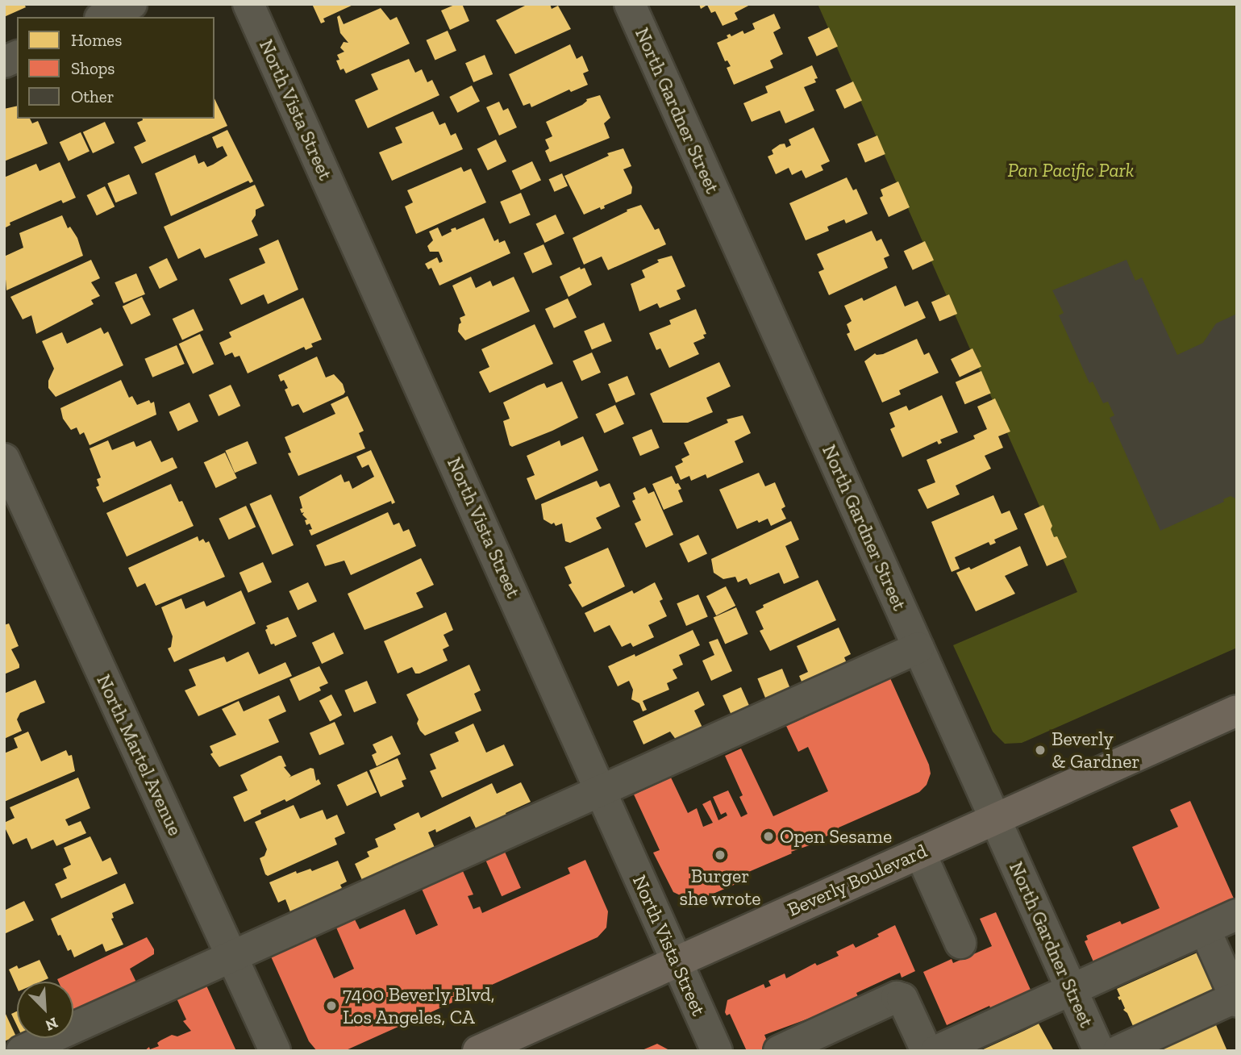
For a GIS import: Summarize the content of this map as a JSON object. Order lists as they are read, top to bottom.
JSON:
{
  "streets": {
    "main road": ["Beverly Boulevard"],
    "street": ["North Vista Street", "North Gardner Street", "North Martel Avenue"]
  },
  "crossings": [
    ["North Vista Street", "Beverly Boulevard"],
    ["North Gardner Street", "Beverly Boulevard"]
  ],
  "parks": ["Pan Pacific Park"],
  "places": [
    "Beverly & Gardner",
    "Open Sesame",
    "Burger she wrote",
    "7400 Beverly Blvd, Los Angeles, CA"
  ],
  "legend": ["Homes", "Shops", "Other"],
  "north": "bottom right"
}
